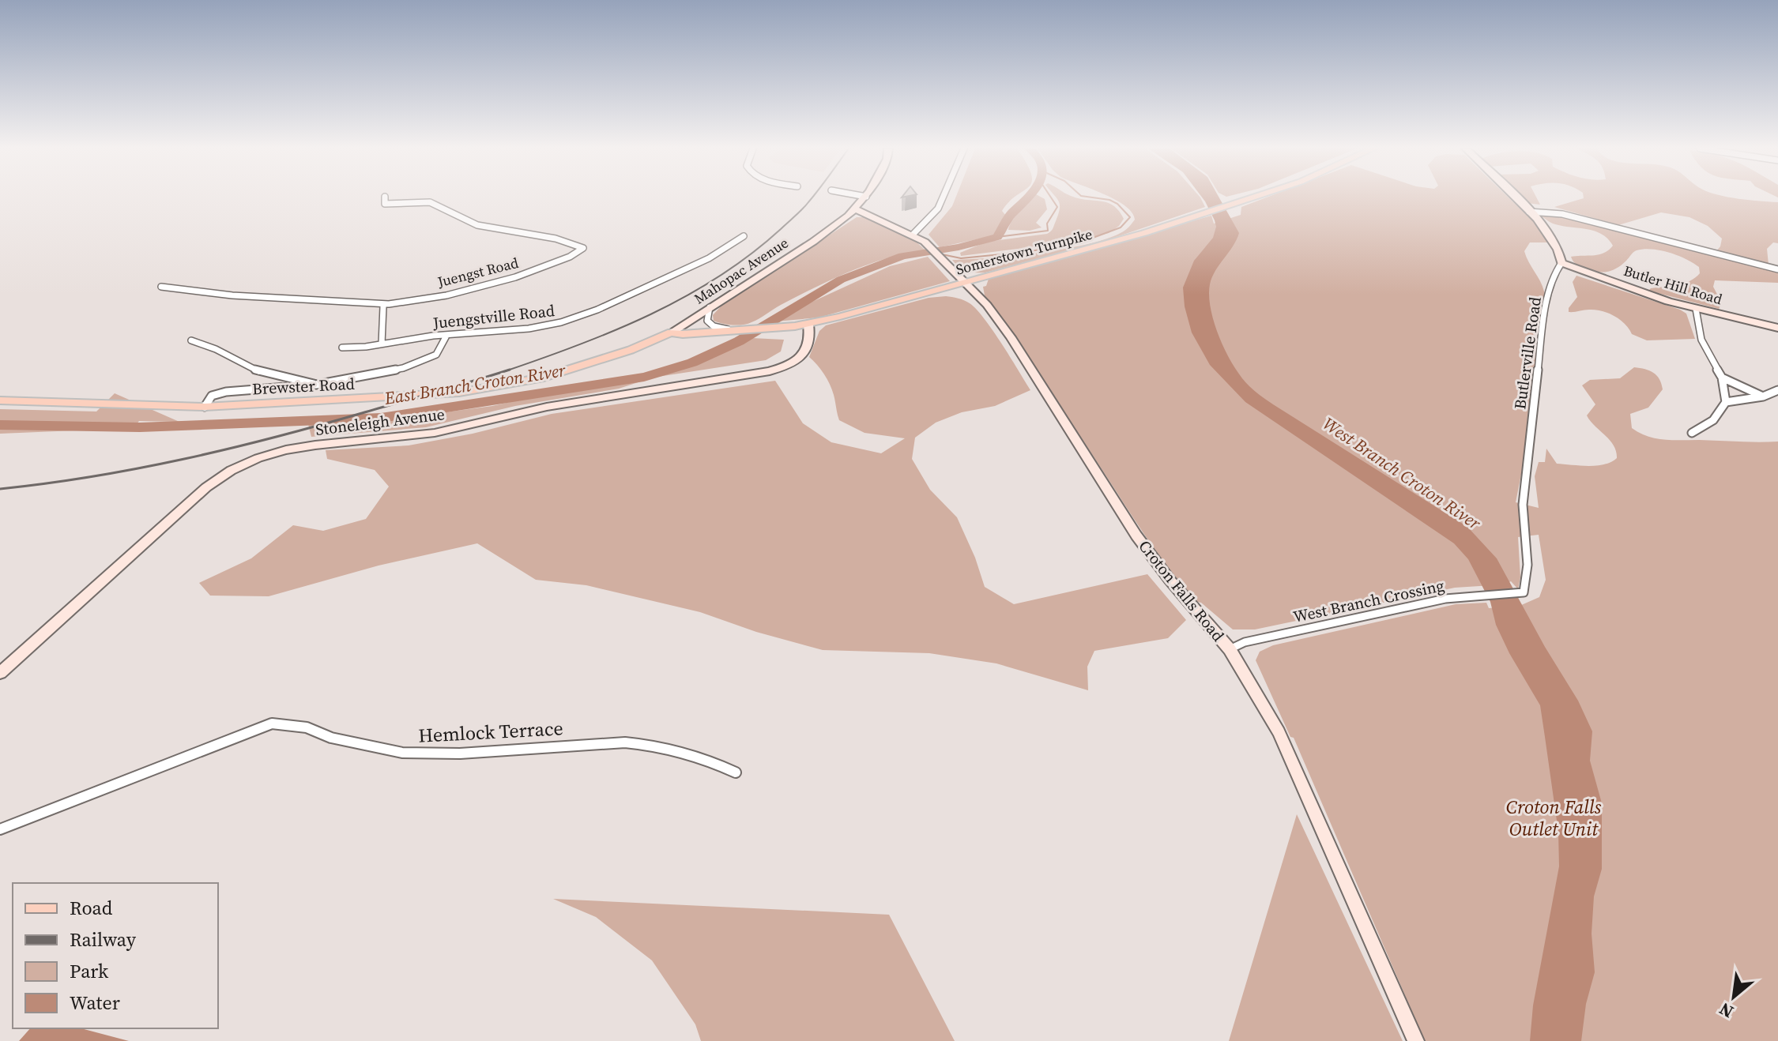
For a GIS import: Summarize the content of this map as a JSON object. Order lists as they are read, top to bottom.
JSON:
{
  "streets": {
    "main road": ["Somerstown Turnpike", "Brewster Road"],
    "street": [
      "Mahopac Avenue",
      "Juengst Road",
      "Butler Hill Road",
      "Juengstville Road",
      "Butlerville Road",
      "Stoneleigh Avenue",
      "Croton Falls Road",
      "West Branch Crossing",
      "Hemlock Terrace"
    ]
  },
  "crossings": [
    ["Somerstown Turnpike", "Mahopac Avenue"],
    ["Somerstown Turnpike", "Brewster Road"],
    ["Somerstown Turnpike", "Stoneleigh Avenue"],
    ["Somerstown Turnpike", "Croton Falls Road"],
    ["Mahopac Avenue", "Brewster Road"],
    ["Mahopac Avenue", "Croton Falls Road"],
    ["Butler Hill Road", "Butlerville Road"],
    ["Butlerville Road", "West Branch Crossing"],
    ["Croton Falls Road", "West Branch Crossing"]
  ],
  "water": ["East Branch Croton River", "West Branch Croton River"],
  "parks": ["Croton Falls Outlet Unit"],
  "legend": [
    "Road",
    "Railway",
    "Park",
    "Water"
  ],
  "north": "bottom left"
}
